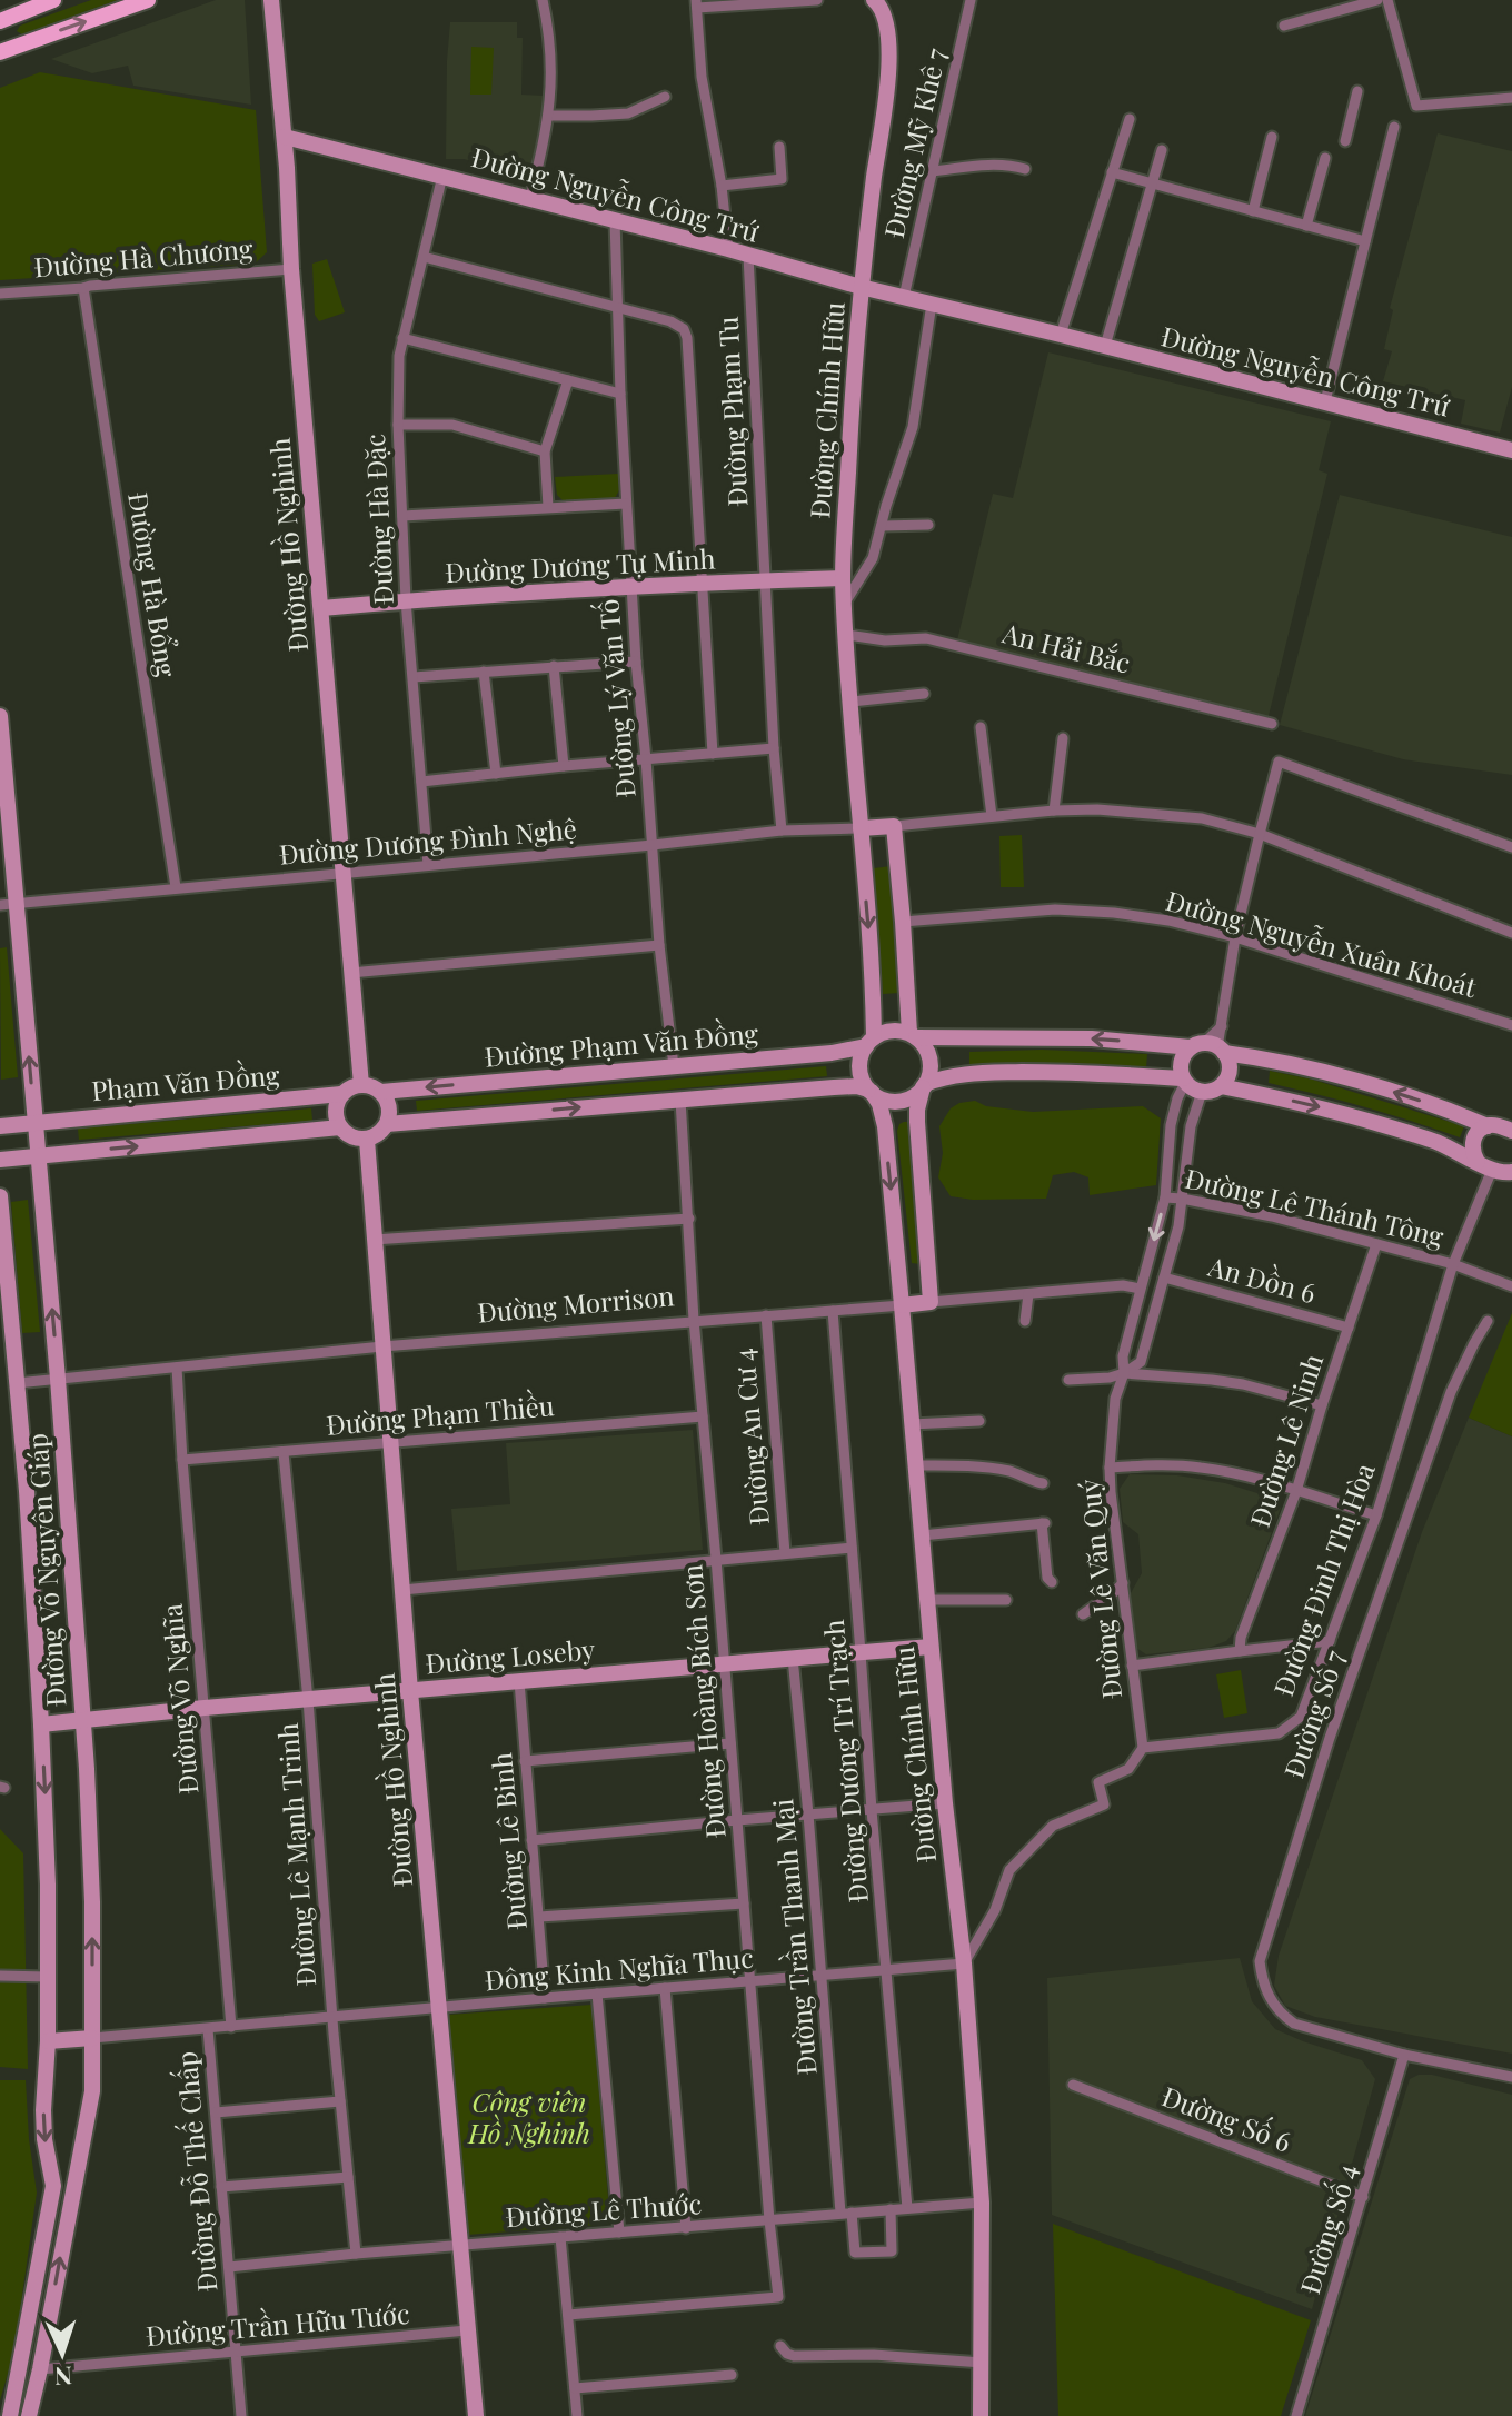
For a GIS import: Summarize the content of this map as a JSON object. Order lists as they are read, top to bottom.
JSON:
{
  "streets": {
    "street": [
      "Đường Mỹ Khê 7",
      "Đường Nguyễn Công Trứ",
      "Đường Hà Chương",
      "Đường Chính Hữu",
      "Đường Phạm Tu",
      "Đường Hà Đặc",
      "Đường Hồ Nghinh",
      "Đường Dương Tự Minh",
      "Đường Hà Bổng",
      "An Hải Bắc",
      "Đường Lý Văn Tố",
      "Đường Dương Đình Nghệ",
      "Đường Nguyễn Xuân Khoát",
      "Đường Phạm Văn Đồng",
      "Phạm Văn Đồng",
      "Đường Lê Thánh Tông",
      "An Đồn 6",
      "Đường Morrison",
      "Đường Phạm Thiều",
      "Đường An Cư 4",
      "Đường Lê Ninh",
      "Đường Võ Nguyên Giáp",
      "Đường Đinh Thị Hòa",
      "Đường Lê Văn Quý",
      "Đường Loseby",
      "Đường Võ Nghĩa",
      "Đường Hoàng Bích Sơn",
      "Đường Số 7",
      "Đường Dương Trí Trạch",
      "Đường Lê Binh",
      "Đường Lê Mạnh Trinh",
      "Đường Trần Thanh Mại",
      "Đông Kinh Nghĩa Thục",
      "Đường Số 6",
      "Đường Đỗ Thế Chấp",
      "Đường Lê Thước",
      "Đường Số 4",
      "Đường Trần Hữu Tước"
    ]
  },
  "crossings": [
    ["Đường Mỹ Khê 7", "Đường Nguyễn Công Trứ"],
    ["Đường Nguyễn Công Trứ", "Đường Chính Hữu"],
    ["Đường Nguyễn Công Trứ", "Đường Phạm Tu"],
    ["Đường Nguyễn Công Trứ", "Đường Hà Đặc"],
    ["Đường Nguyễn Công Trứ", "Đường Hồ Nghinh"],
    ["Đường Nguyễn Công Trứ", "Đường Lý Văn Tố"],
    ["Đường Hà Chương", "Đường Hồ Nghinh"],
    ["Đường Hà Chương", "Đường Hà Bổng"],
    ["Đường Chính Hữu", "Đường Dương Tự Minh"],
    ["Đường Chính Hữu", "An Hải Bắc"],
    ["Đường Chính Hữu", "Đường Dương Đình Nghệ"],
    ["Đường Chính Hữu", "Đường Phạm Văn Đồng"],
    ["Đường Chính Hữu", "Đường Morrison"],
    ["Đường Chính Hữu", "Đường Loseby"],
    ["Đường Chính Hữu", "Đông Kinh Nghĩa Thục"],
    ["Đường Chính Hữu", "Đường Lê Thước"],
    ["Đường Phạm Tu", "Đường Dương Tự Minh"],
    ["Đường Phạm Tu", "Đường Dương Đình Nghệ"],
    ["Đường Hà Đặc", "Đường Dương Tự Minh"],
    ["Đường Hà Đặc", "Đường Dương Đình Nghệ"],
    ["Đường Hồ Nghinh", "Đường Dương Tự Minh"],
    ["Đường Hồ Nghinh", "Đường Dương Đình Nghệ"],
    ["Đường Hồ Nghinh", "Đường Phạm Văn Đồng"],
    ["Đường Hồ Nghinh", "Phạm Văn Đồng"],
    ["Đường Hồ Nghinh", "Đường Morrison"],
    ["Đường Hồ Nghinh", "Đường Phạm Thiều"],
    ["Đường Hồ Nghinh", "Đường Loseby"],
    ["Đường Hồ Nghinh", "Đông Kinh Nghĩa Thục"],
    ["Đường Hồ Nghinh", "Đường Lê Thước"],
    ["Đường Hồ Nghinh", "Đường Trần Hữu Tước"],
    ["Đường Dương Tự Minh", "Đường Lý Văn Tố"],
    ["Đường Hà Bổng", "Đường Dương Đình Nghệ"],
    ["Đường Lý Văn Tố", "Đường Dương Đình Nghệ"],
    ["Đường Lý Văn Tố", "Đường Phạm Văn Đồng"],
    ["Đường Dương Đình Nghệ", "Đường Võ Nguyên Giáp"],
    ["Đường Phạm Văn Đồng", "Phạm Văn Đồng"],
    ["Phạm Văn Đồng", "Đường Võ Nguyên Giáp"],
    ["Đường Lê Thánh Tông", "Đường Lê Ninh"],
    ["Đường Lê Thánh Tông", "Đường Đinh Thị Hòa"],
    ["Đường Lê Thánh Tông", "Đường Lê Văn Quý"],
    ["An Đồn 6", "Đường Lê Ninh"],
    ["An Đồn 6", "Đường Lê Văn Quý"],
    ["Đường Morrison", "Đường An Cư 4"],
    ["Đường Morrison", "Đường Võ Nguyên Giáp"],
    ["Đường Morrison", "Đường Lê Văn Quý"],
    ["Đường Morrison", "Đường Võ Nghĩa"],
    ["Đường Morrison", "Đường Hoàng Bích Sơn"],
    ["Đường Morrison", "Đường Dương Trí Trạch"],
    ["Đường Phạm Thiều", "Đường Võ Nghĩa"],
    ["Đường Phạm Thiều", "Đường Hoàng Bích Sơn"],
    ["Đường Phạm Thiều", "Đường Lê Mạnh Trinh"],
    ["Đường Võ Nguyên Giáp", "Đường Loseby"],
    ["Đường Võ Nguyên Giáp", "Đông Kinh Nghĩa Thục"],
    ["Đường Võ Nguyên Giáp", "Đường Trần Hữu Tước"],
    ["Đường Đinh Thị Hòa", "Đường Lê Văn Quý"],
    ["Đường Loseby", "Đường Võ Nghĩa"],
    ["Đường Loseby", "Đường Hoàng Bích Sơn"],
    ["Đường Loseby", "Đường Dương Trí Trạch"],
    ["Đường Loseby", "Đường Lê Binh"],
    ["Đường Loseby", "Đường Lê Mạnh Trinh"],
    ["Đường Loseby", "Đường Trần Thanh Mại"],
    ["Đường Võ Nghĩa", "Đông Kinh Nghĩa Thục"],
    ["Đường Hoàng Bích Sơn", "Đông Kinh Nghĩa Thục"],
    ["Đường Hoàng Bích Sơn", "Đường Lê Thước"],
    ["Đường Số 7", "Đường Số 4"],
    ["Đường Dương Trí Trạch", "Đông Kinh Nghĩa Thục"],
    ["Đường Dương Trí Trạch", "Đường Lê Thước"],
    ["Đường Lê Binh", "Đông Kinh Nghĩa Thục"],
    ["Đường Lê Mạnh Trinh", "Đông Kinh Nghĩa Thục"],
    ["Đường Lê Mạnh Trinh", "Đường Lê Thước"],
    ["Đường Trần Thanh Mại", "Đông Kinh Nghĩa Thục"],
    ["Đường Trần Thanh Mại", "Đường Lê Thước"],
    ["Đông Kinh Nghĩa Thục", "Đường Đỗ Thế Chấp"],
    ["Đường Số 6", "Đường Số 4"],
    ["Đường Đỗ Thế Chấp", "Đường Lê Thước"],
    ["Đường Đỗ Thế Chấp", "Đường Trần Hữu Tước"]
  ],
  "parks": ["Công viên Hồ Nghinh"],
  "north": "bottom"
}
